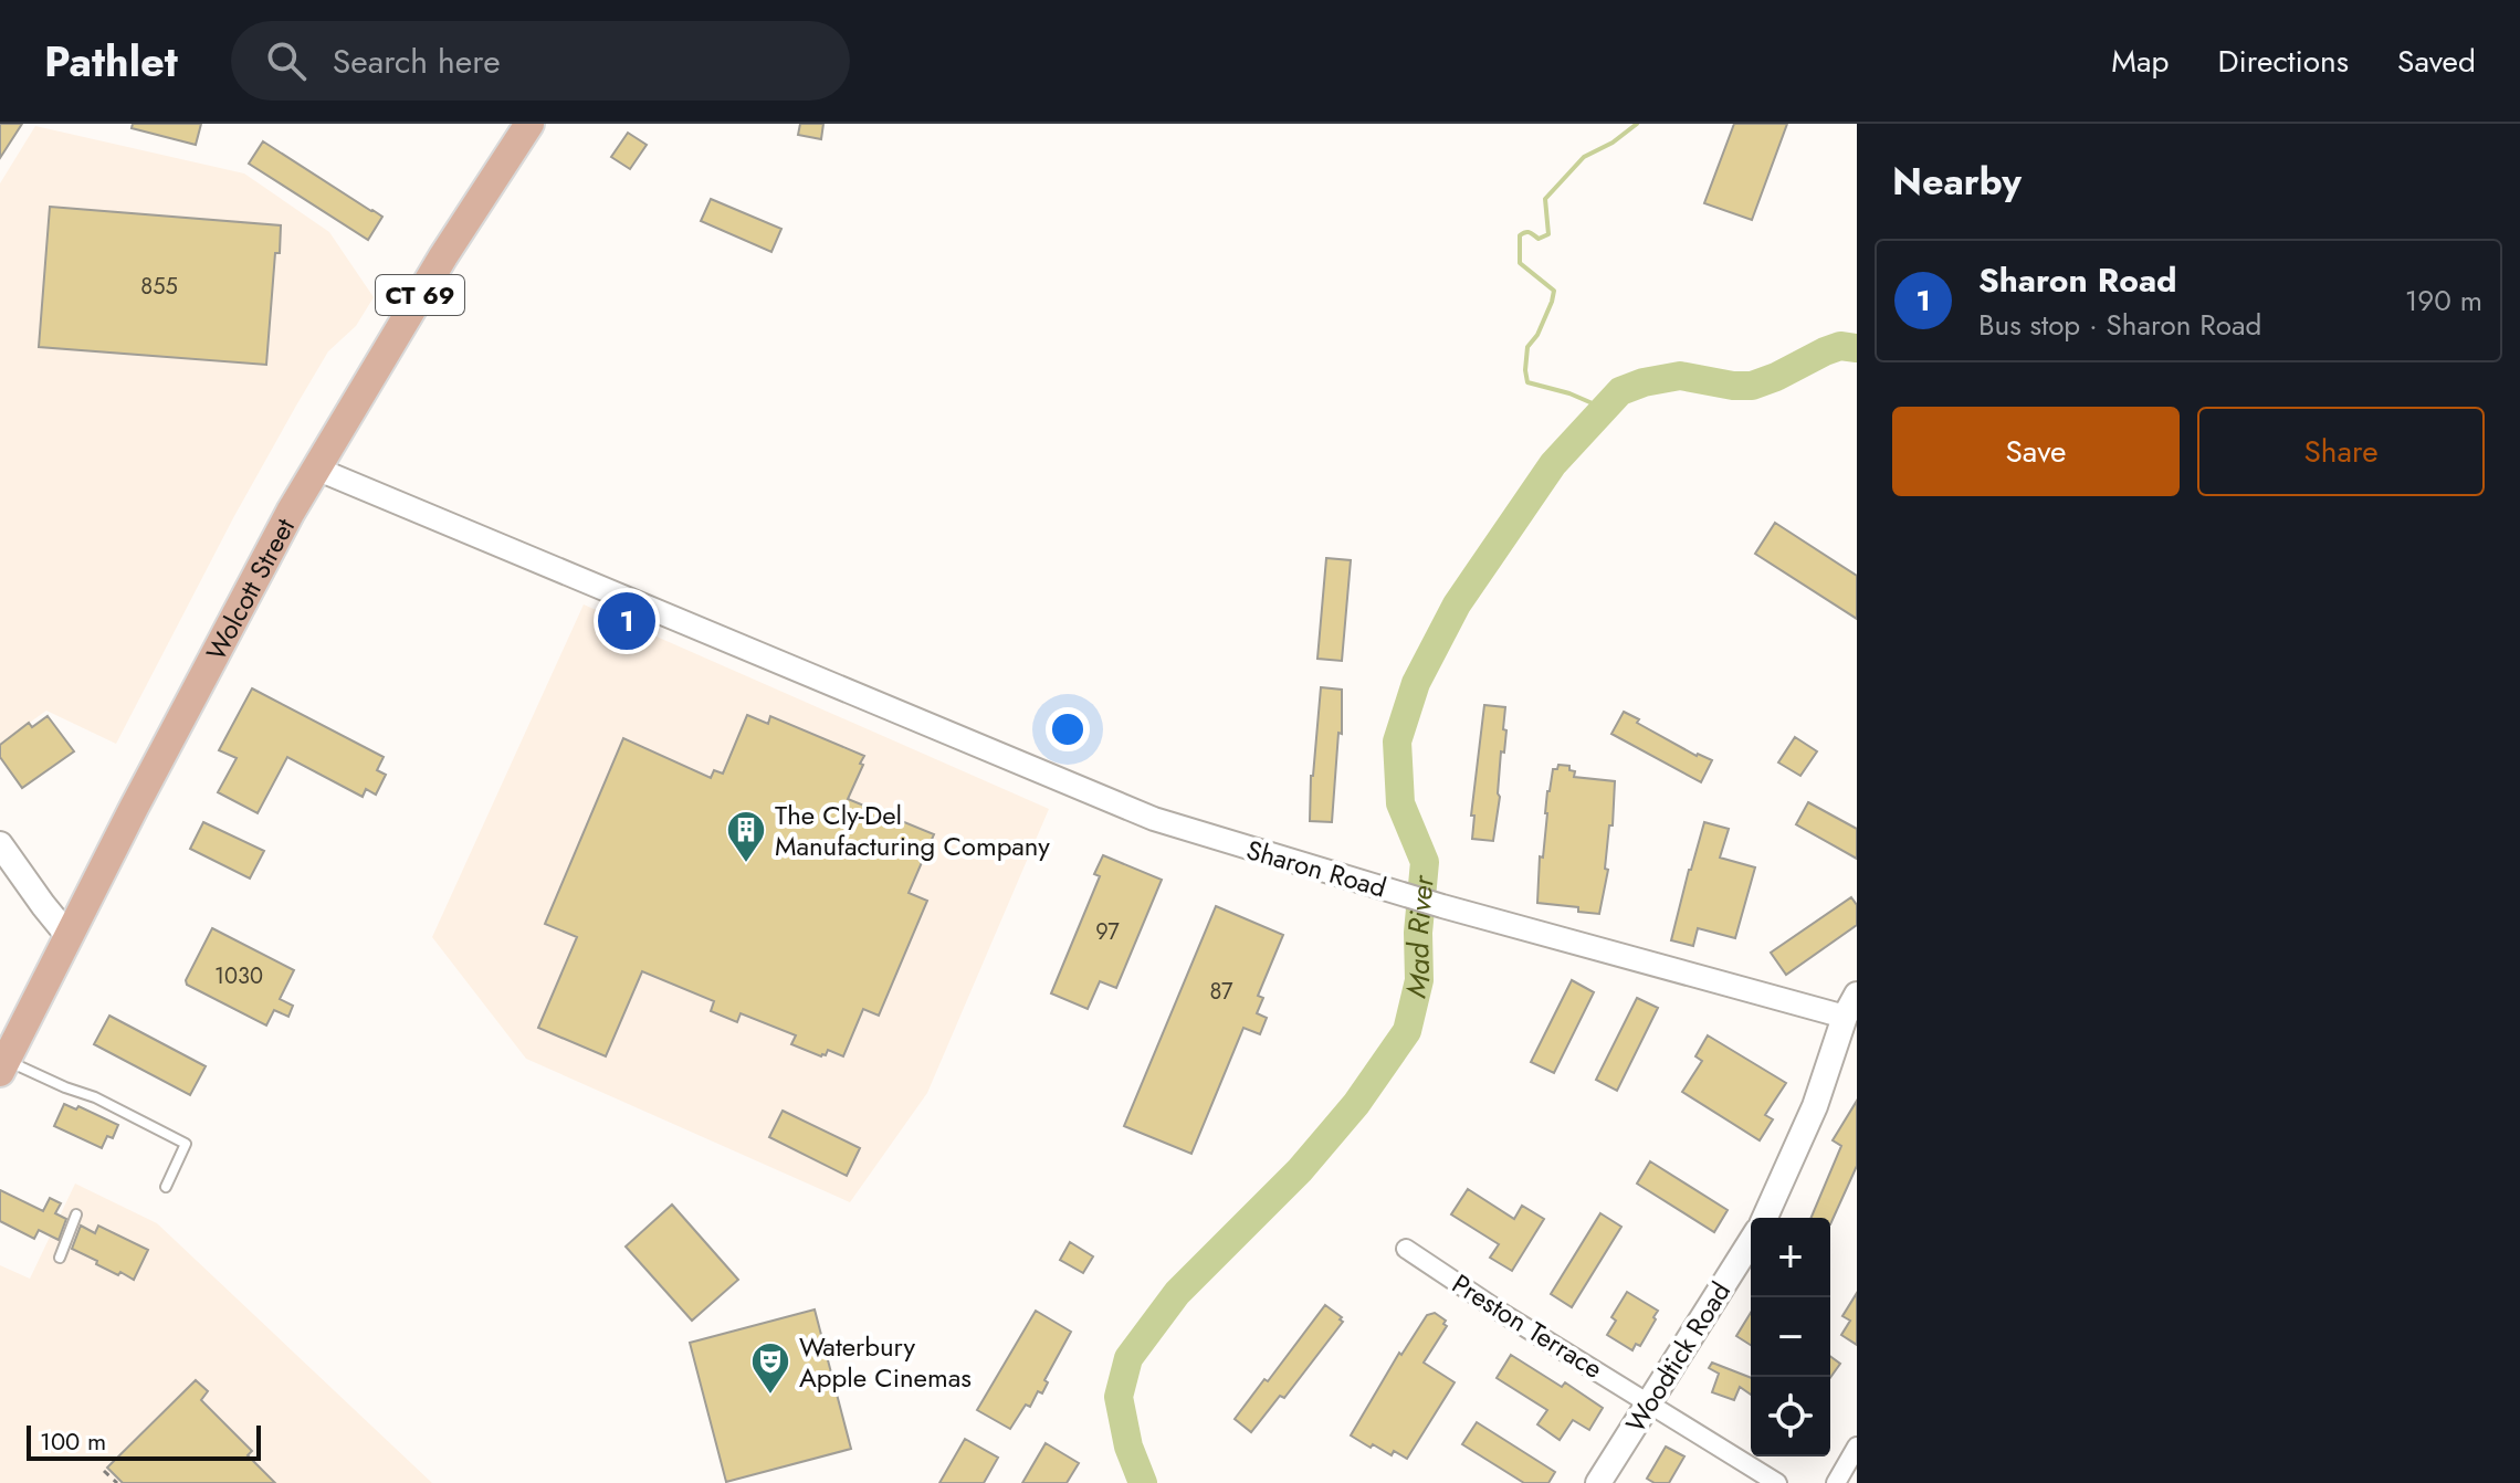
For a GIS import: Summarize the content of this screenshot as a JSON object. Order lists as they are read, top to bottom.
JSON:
{
  "streets": {
    "main road": ["CT 69", "Wolcott Street", "Woodtick Road"],
    "street": ["Sharon Road", "Preston Terrace"]
  },
  "crossings": [
    ["Wolcott Street", "Sharon Road"],
    ["Preston Terrace", "Woodtick Road"]
  ],
  "water": ["Mad River"],
  "places": {
    "building": ["The Cly-Del Manufacturing Company"],
    "theatre": ["Waterbury Apple Cinemas"]
  },
  "house_numbers": [
    "855",
    "97",
    "1030",
    "87"
  ],
  "scale_bar": "100 m",
  "page": {
    "header": "Pathlet",
    "search": "Search here",
    "nav": ["Map", "Directions", "Saved"],
    "heading": "Nearby",
    "list": [
      {
        "mark": "1",
        "name": "Sharon Road",
        "note": "Bus stop · Sharon Road",
        "value": "190 m"
      }
    ],
    "buttons": ["Save", "Share"],
    "pins": "1",
    "map_buttons": ["+", "−"],
    "scale": "100 m"
  }
}
